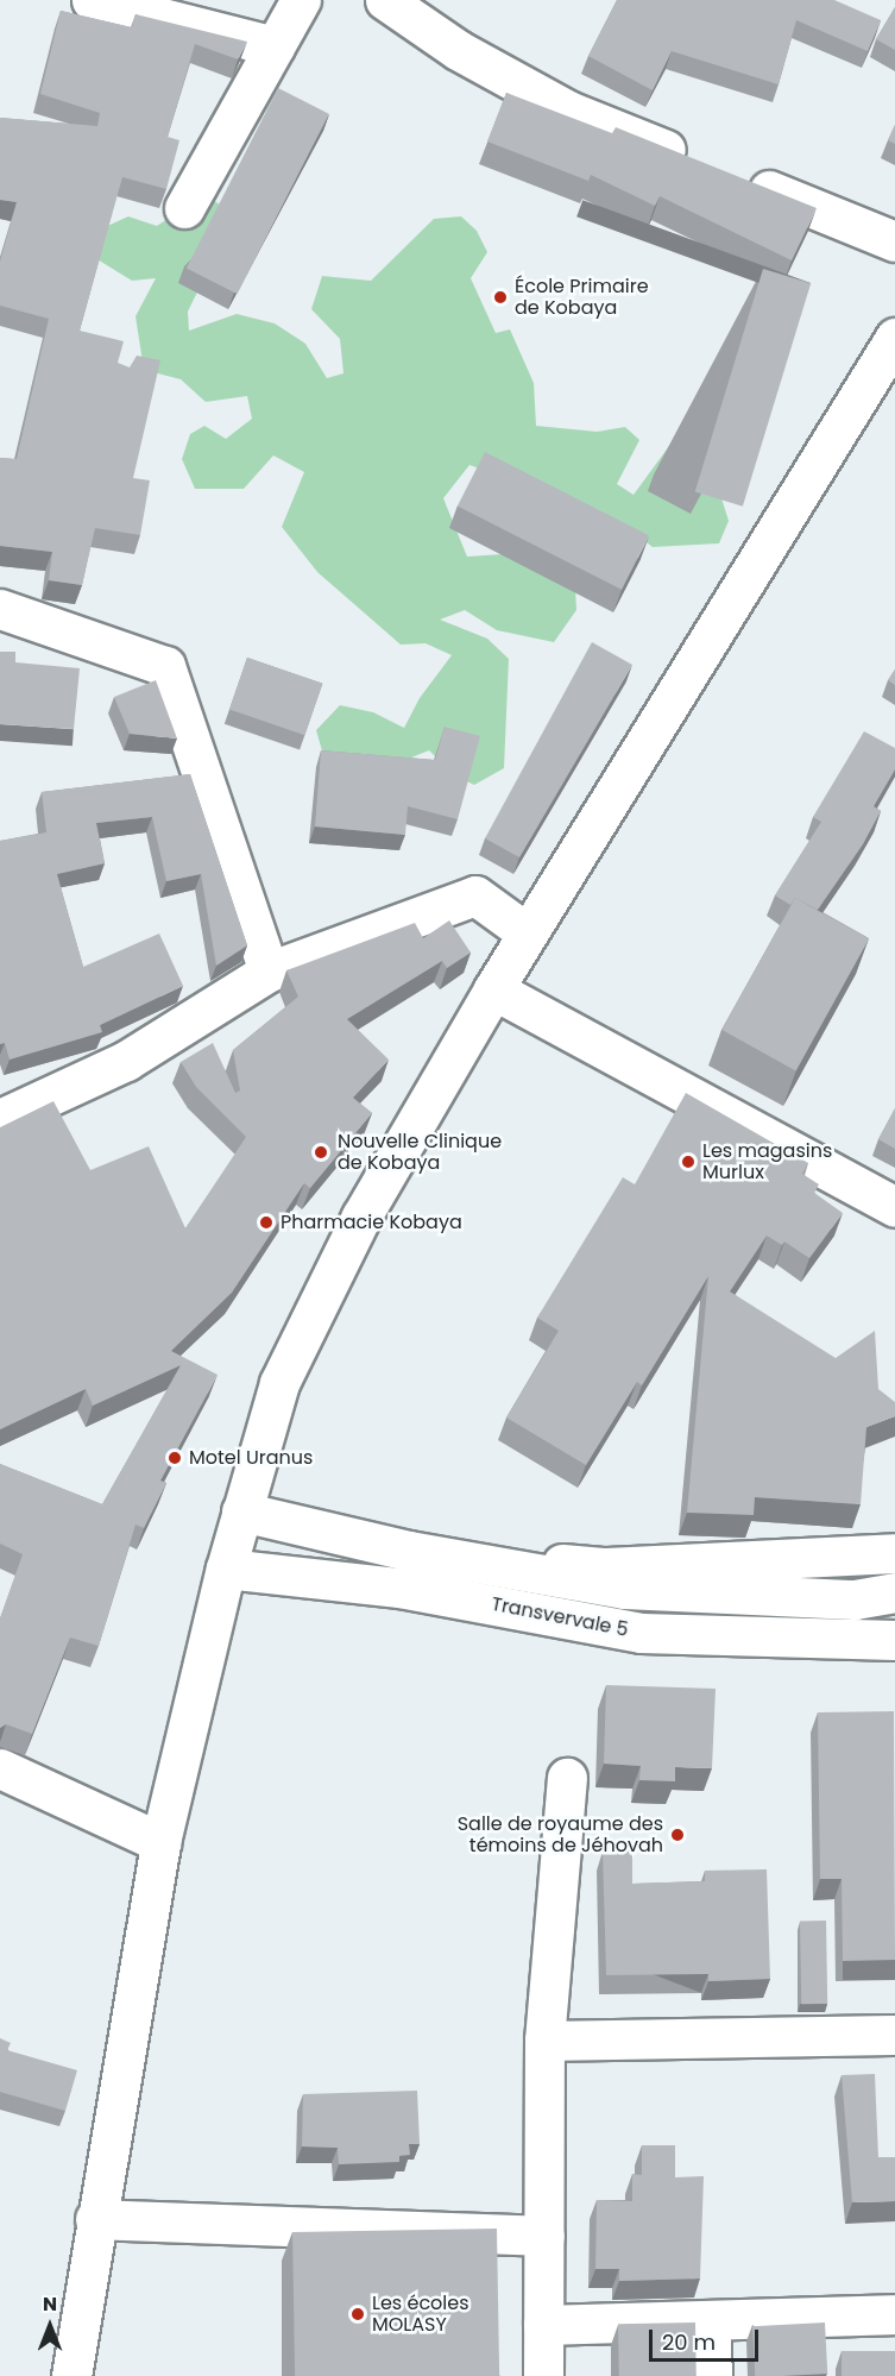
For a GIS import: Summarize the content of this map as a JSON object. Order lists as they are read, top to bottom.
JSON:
{
  "streets": {
    "street": ["Transvervale 5"]
  },
  "places": [
    "École Primaire de Kobaya",
    "Nouvelle Clinique de Kobaya",
    "Les magasins Murlux",
    "Pharmacie Kobaya",
    "Motel Uranus",
    "Salle de royaume des témoins de Jéhovah",
    "Les écoles MOLASY"
  ],
  "scale_bar": "20 m",
  "north": "top"
}
